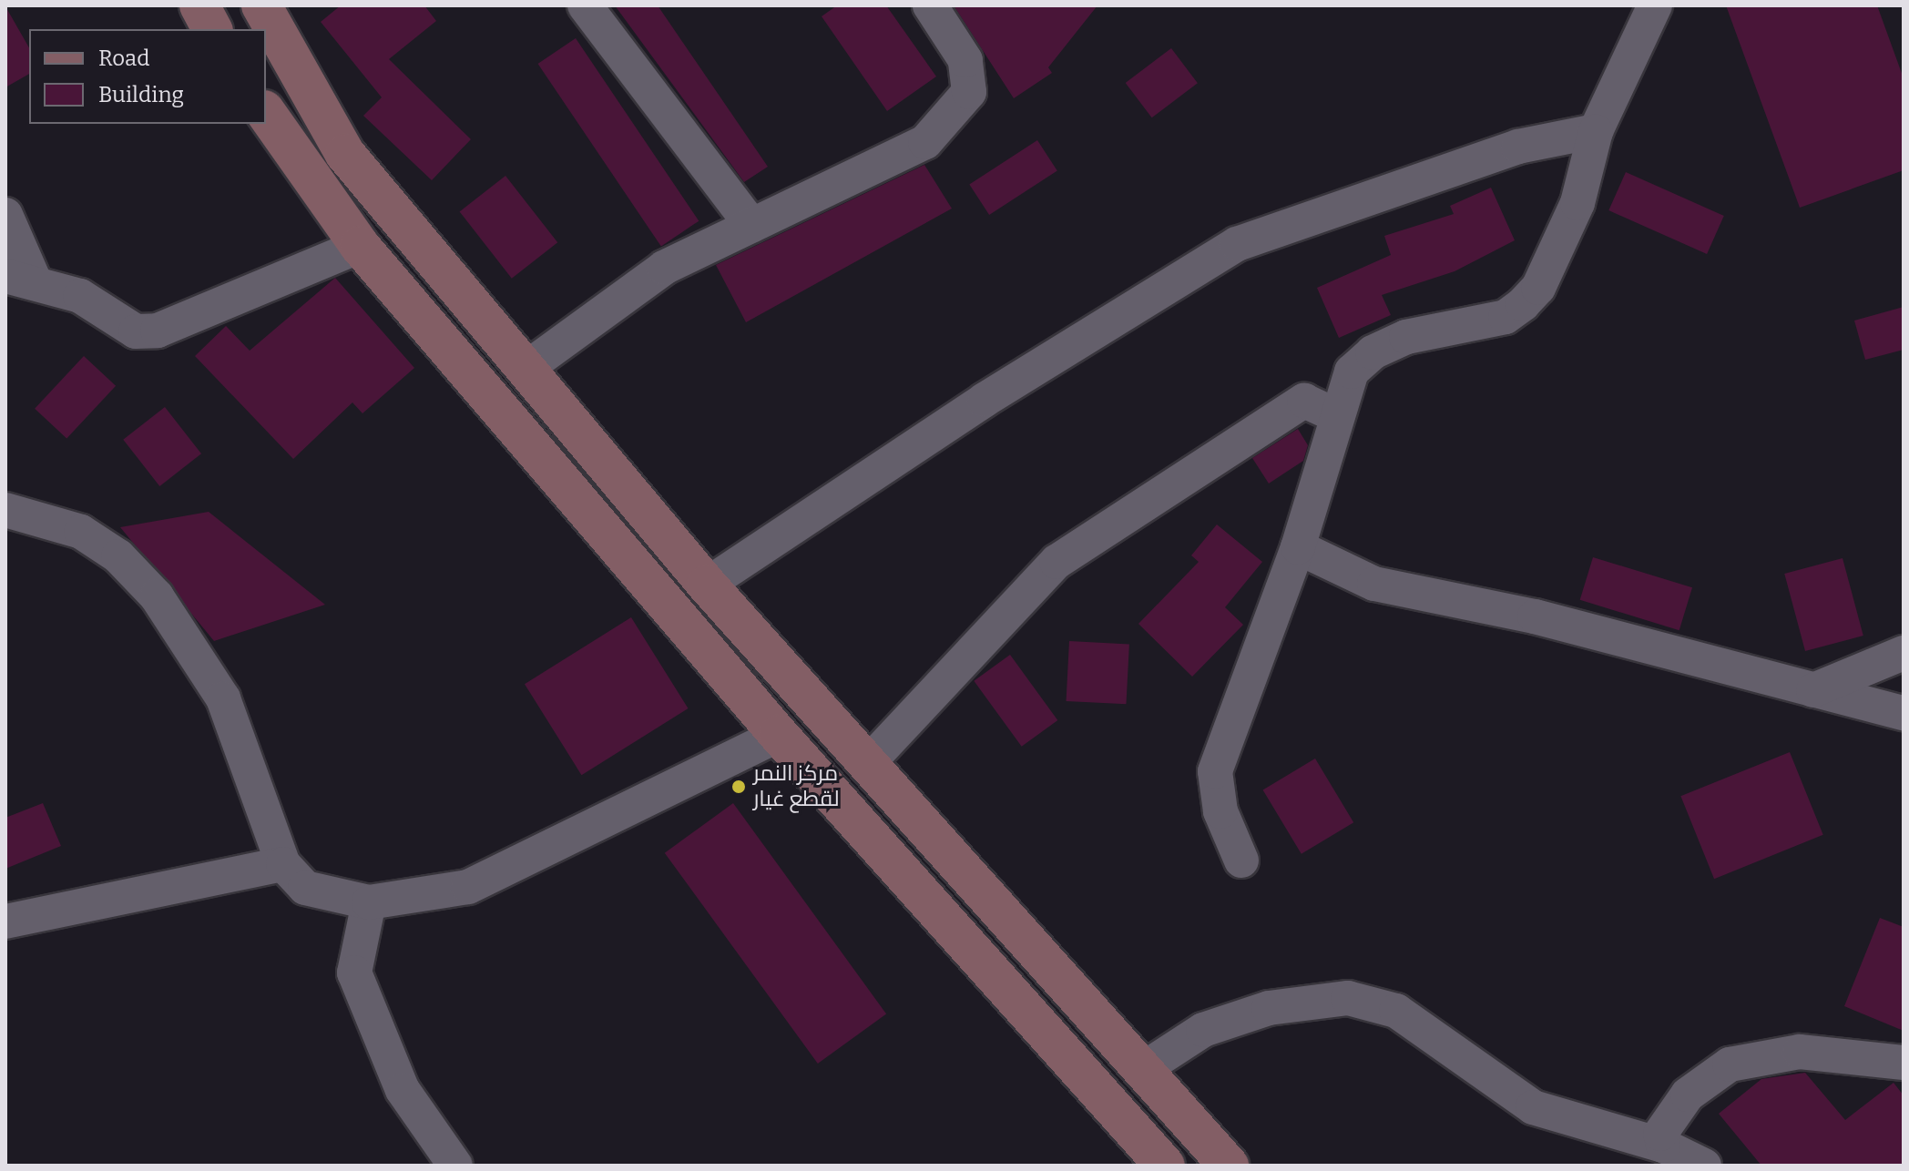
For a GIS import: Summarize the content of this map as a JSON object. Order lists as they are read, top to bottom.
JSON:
{
  "places": ["مركز النمر لقطع غيار"],
  "legend": ["Road", "Building"]
}
